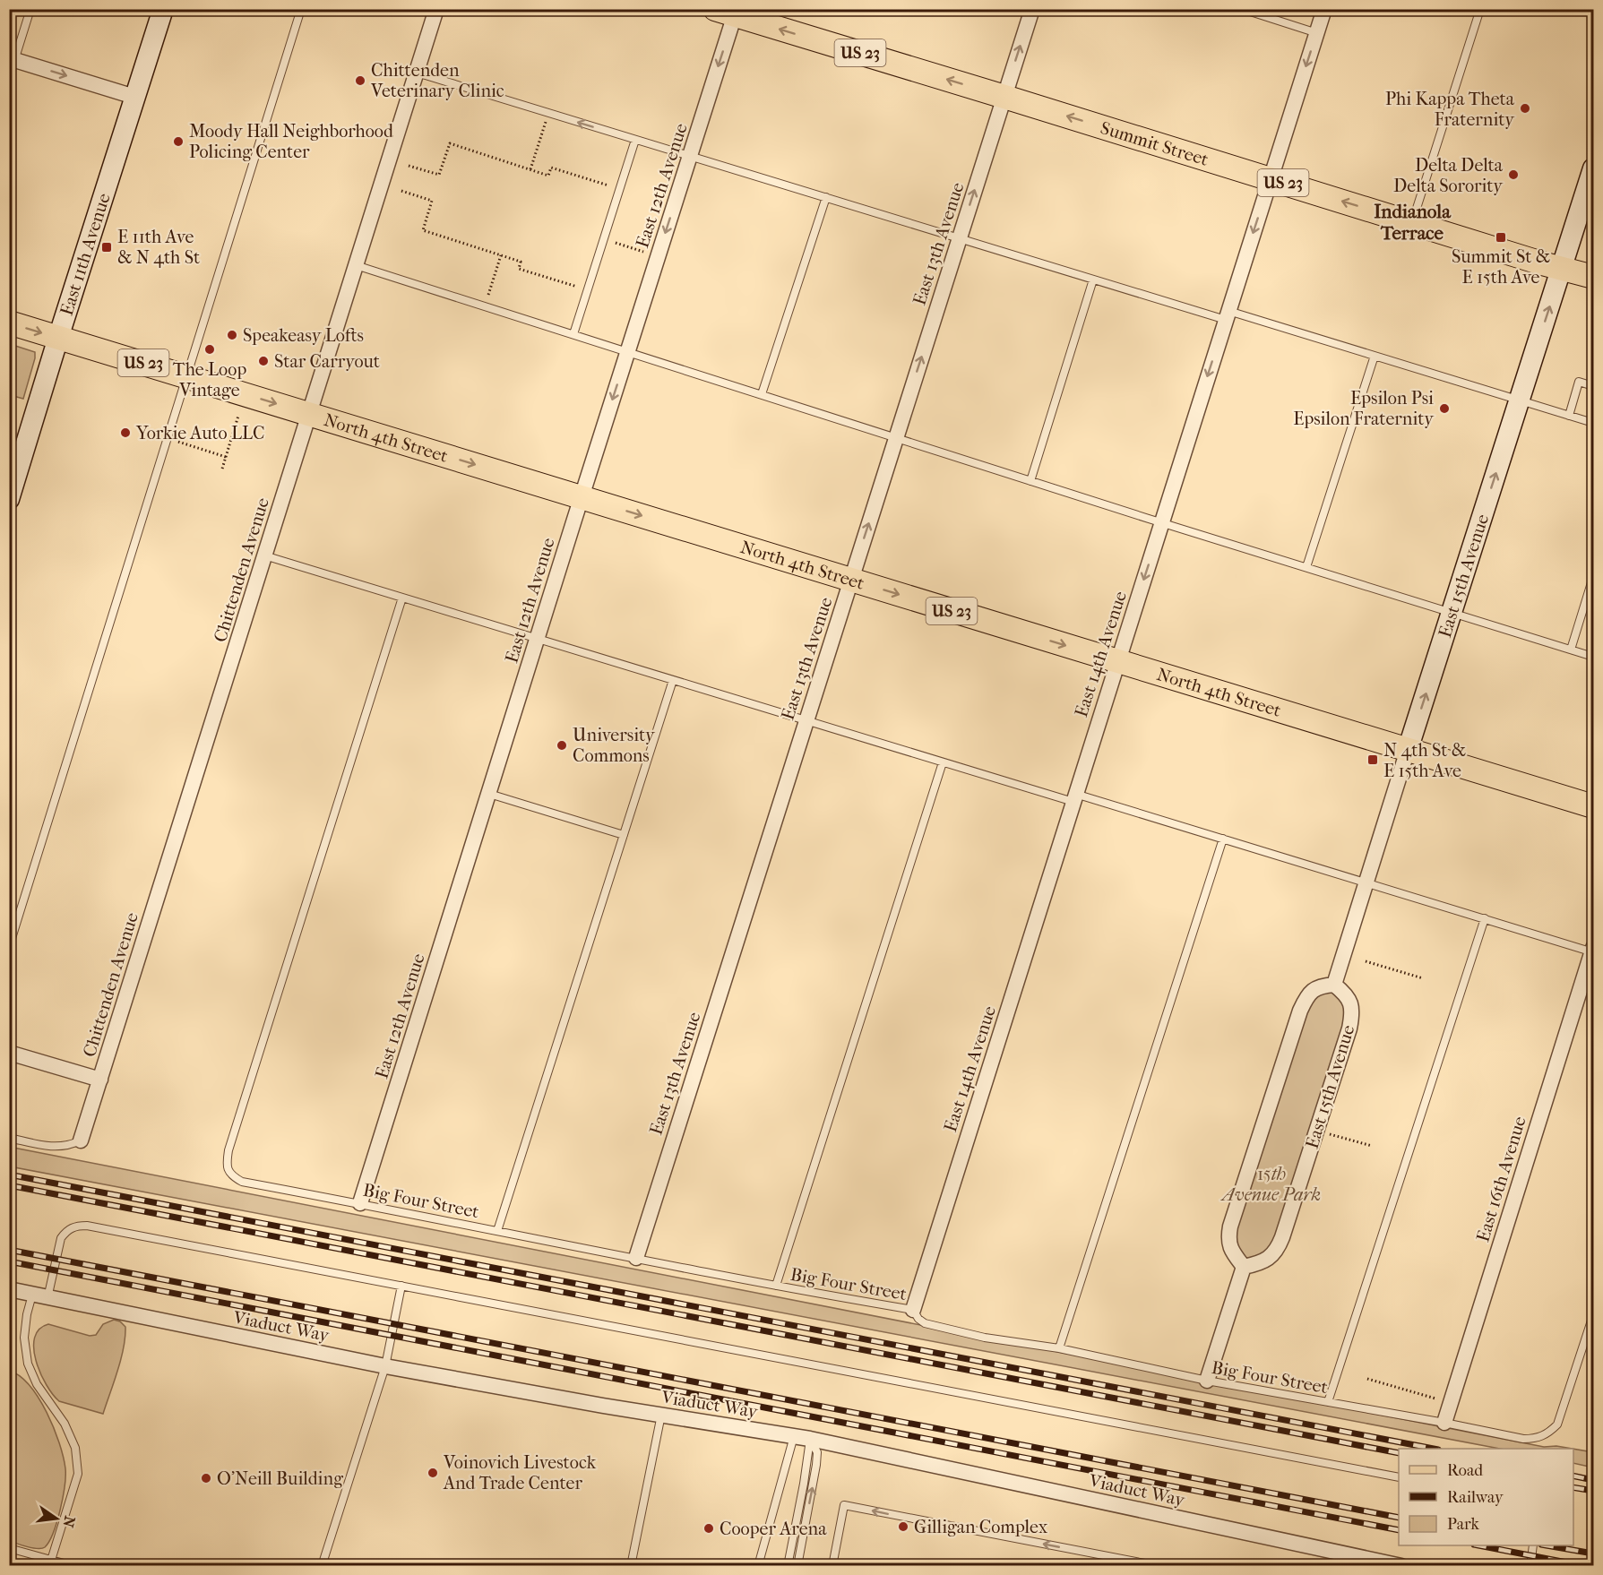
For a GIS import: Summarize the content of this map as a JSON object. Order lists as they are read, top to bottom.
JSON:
{
  "streets": {
    "main road": ["US 23", "Summit Street", "North 4th Street"],
    "street": [
      "East 12th Avenue",
      "East 13th Avenue",
      "East 11th Avenue",
      "Chittenden Avenue",
      "East 15th Avenue",
      "East 14th Avenue",
      "East 16th Avenue",
      "Viaduct Way"
    ],
    "lane": ["Big Four Street"]
  },
  "crossings": [
    ["Summit Street", "East 12th Avenue"],
    ["Summit Street", "East 13th Avenue"],
    ["Summit Street", "East 15th Avenue"],
    ["Summit Street", "East 14th Avenue"],
    ["East 12th Avenue", "North 4th Street"],
    ["East 12th Avenue", "Big Four Street"],
    ["East 13th Avenue", "North 4th Street"],
    ["East 13th Avenue", "Big Four Street"],
    ["East 11th Avenue", "North 4th Street"],
    ["North 4th Street", "Chittenden Avenue"],
    ["North 4th Street", "East 15th Avenue"],
    ["North 4th Street", "East 14th Avenue"],
    ["East 14th Avenue", "Big Four Street"],
    ["East 16th Avenue", "Big Four Street"]
  ],
  "one_way": [
    "Summit Street",
    "East 12th Avenue",
    "East 13th Avenue",
    "North 4th Street",
    "East 15th Avenue",
    "East 14th Avenue"
  ],
  "districts": ["Indianola Terrace"],
  "parks": ["15th Avenue Park"],
  "places": {
    "other": [
      "Chittenden Veterinary Clinic",
      "Phi Kappa Theta Fraternity",
      "Moody Hall Neighborhood Policing Center",
      "Delta Delta Delta Sorority",
      "Speakeasy Lofts",
      "The Loop Vintage",
      "Star Carryout",
      "Epsilon Psi Epsilon Fraternity",
      "Yorkie Auto LLC",
      "University Commons",
      "Voinovich Livestock And Trade Center",
      "O'Neill Building",
      "Gilligan Complex",
      "Cooper Arena"
    ],
    "transit": ["Summit St & E 15th Ave", "E 11th Ave & N 4th St", "N 4th St & E 15th Ave"]
  },
  "legend": ["Road", "Railway", "Park"],
  "north": "right"
}
